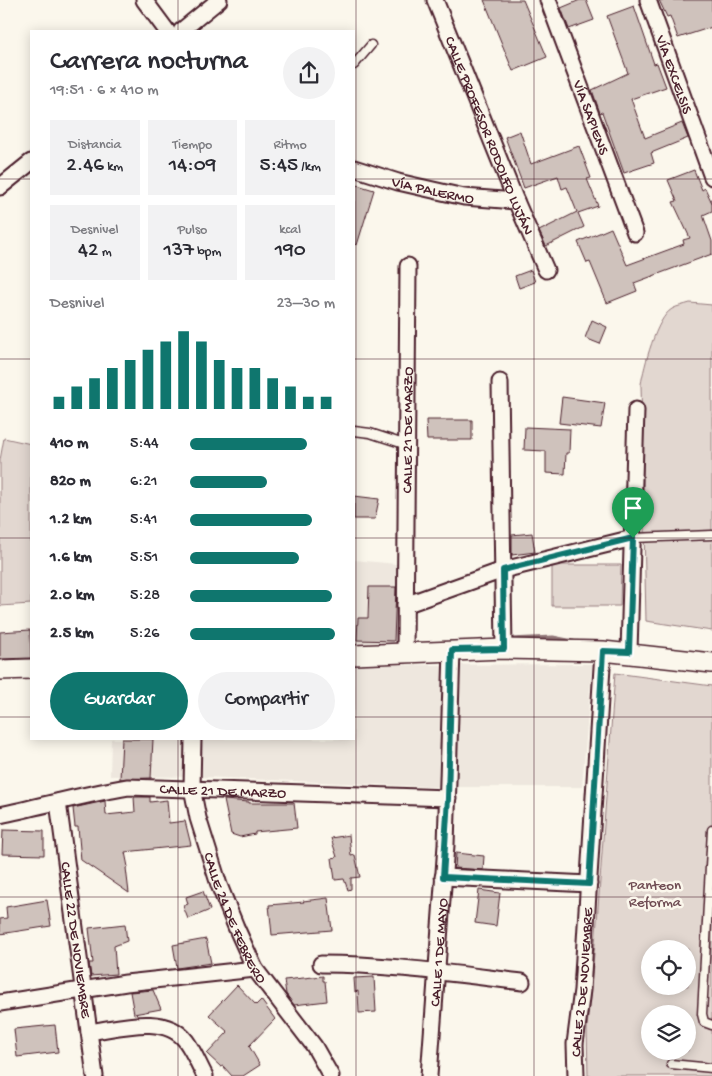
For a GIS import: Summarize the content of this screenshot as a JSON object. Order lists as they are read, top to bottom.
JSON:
{
  "streets": {
    "street": [
      "VÍA EXCELSIS",
      "VÍA SAPIENS",
      "CALLE PROFESOR RODOLFO LUJÁN",
      "VÍA PALERMO",
      "CALLE 21 DE MARZO",
      "CALLE 24 DE FEBRERO",
      "CALLE 22 DE NOVIEMBRE",
      "CALLE 1 DE MAYO",
      "CALLE 2 DE NOVIEMBRE"
    ]
  },
  "crossings": [
    ["CALLE PROFESOR RODOLFO LUJÁN", "VÍA PALERMO"],
    ["CALLE 21 DE MARZO", "CALLE 24 DE FEBRERO"],
    ["CALLE 21 DE MARZO", "CALLE 22 DE NOVIEMBRE"],
    ["CALLE 21 DE MARZO", "CALLE 1 DE MAYO"]
  ],
  "parks": ["Panteon Reforma"],
  "page": {
    "heading": ["Carrera nocturna", "19:51 · 6 × 410 m"],
    "stats": [
      ["Distancia", "2.46 km"],
      ["Tiempo", "14:09"],
      ["Ritmo", "5:45 /km"],
      ["Desnivel", "42 m"],
      ["Pulso", "137 bpm"],
      ["kcal", "190"]
    ],
    "chart": ["Desnivel", "23–30 m"],
    "list": [
      {
        "name": "410 m",
        "note": "5:44"
      },
      {
        "name": "820 m",
        "note": "6:21"
      },
      {
        "name": "1.2 km",
        "note": "5:41"
      },
      {
        "name": "1.6 km",
        "note": "5:51"
      },
      {
        "name": "2.0 km",
        "note": "5:28"
      },
      {
        "name": "2.5 km",
        "note": "5:26"
      }
    ],
    "buttons": ["Guardar", "Compartir"]
  }
}
